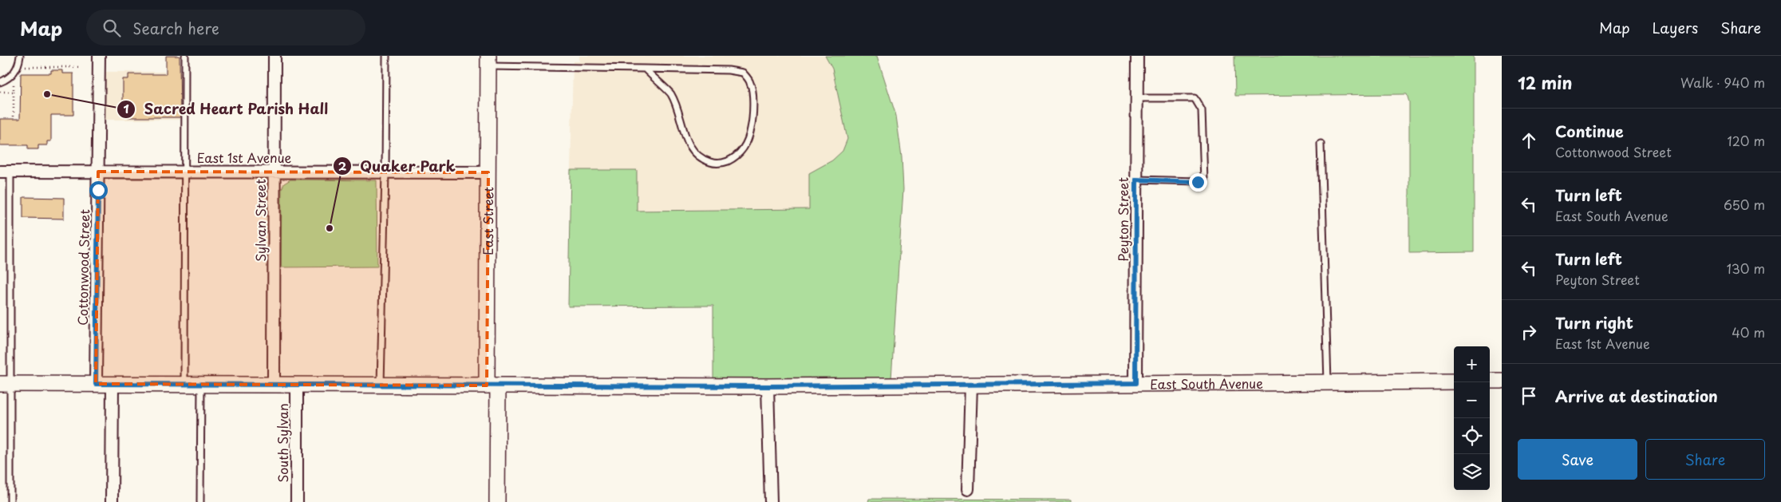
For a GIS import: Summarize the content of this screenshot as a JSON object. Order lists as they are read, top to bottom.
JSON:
{
  "streets": {
    "street": [
      "East 1st Avenue",
      "Peyton Street",
      "Sylvan Street",
      "East Street",
      "Cottonwood Street",
      "East South Avenue",
      "South Sylvan"
    ]
  },
  "crossings": [
    ["East 1st Avenue", "Sylvan Street"],
    ["East 1st Avenue", "East Street"],
    ["East 1st Avenue", "Cottonwood Street"],
    ["Peyton Street", "East South Avenue"],
    ["Sylvan Street", "East South Avenue"],
    ["East Street", "East South Avenue"],
    ["Cottonwood Street", "East South Avenue"],
    ["East South Avenue", "South Sylvan"]
  ],
  "places": ["Sacred Heart Parish Hall", "Quaker Park"],
  "page": {
    "header": "Map",
    "search": "Search here",
    "nav": ["Map", "Layers", "Share"],
    "heading": ["12 min", "Walk · 940 m"],
    "list": [
      ["Continue", "Cottonwood Street", "120 m"],
      ["Turn left", "East South Avenue", "650 m"],
      ["Turn left", "Peyton Street", "130 m"],
      ["Turn right", "East 1st Avenue", "40 m"],
      "Arrive at destination"
    ],
    "map_buttons": ["+", "−"],
    "buttons": ["Save", "Share"]
  }
}
